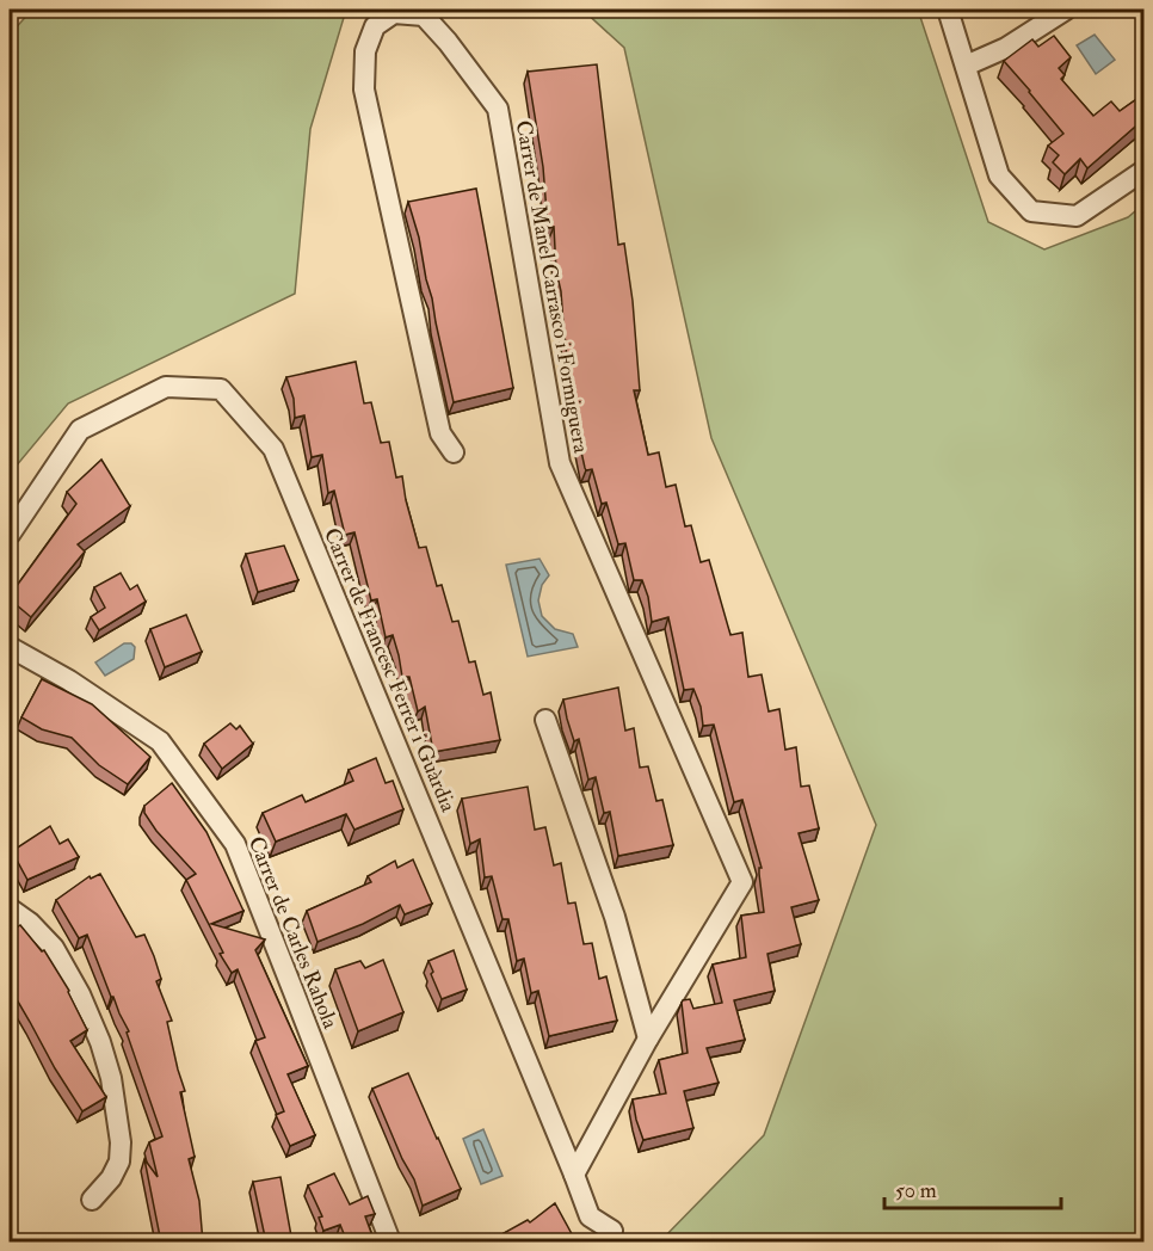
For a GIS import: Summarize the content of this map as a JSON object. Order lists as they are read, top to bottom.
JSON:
{
  "streets": {
    "street": ["Carrer de Manel Carrasco i Formiguera", "Carrer de Francesc Ferrer i Guàrdia", "Carrer de Carles Rahola"]
  },
  "crossings": [
    ["Carrer de Manel Carrasco i Formiguera", "Carrer de Francesc Ferrer i Guàrdia"]
  ],
  "scale_bar": "50 m"
}
